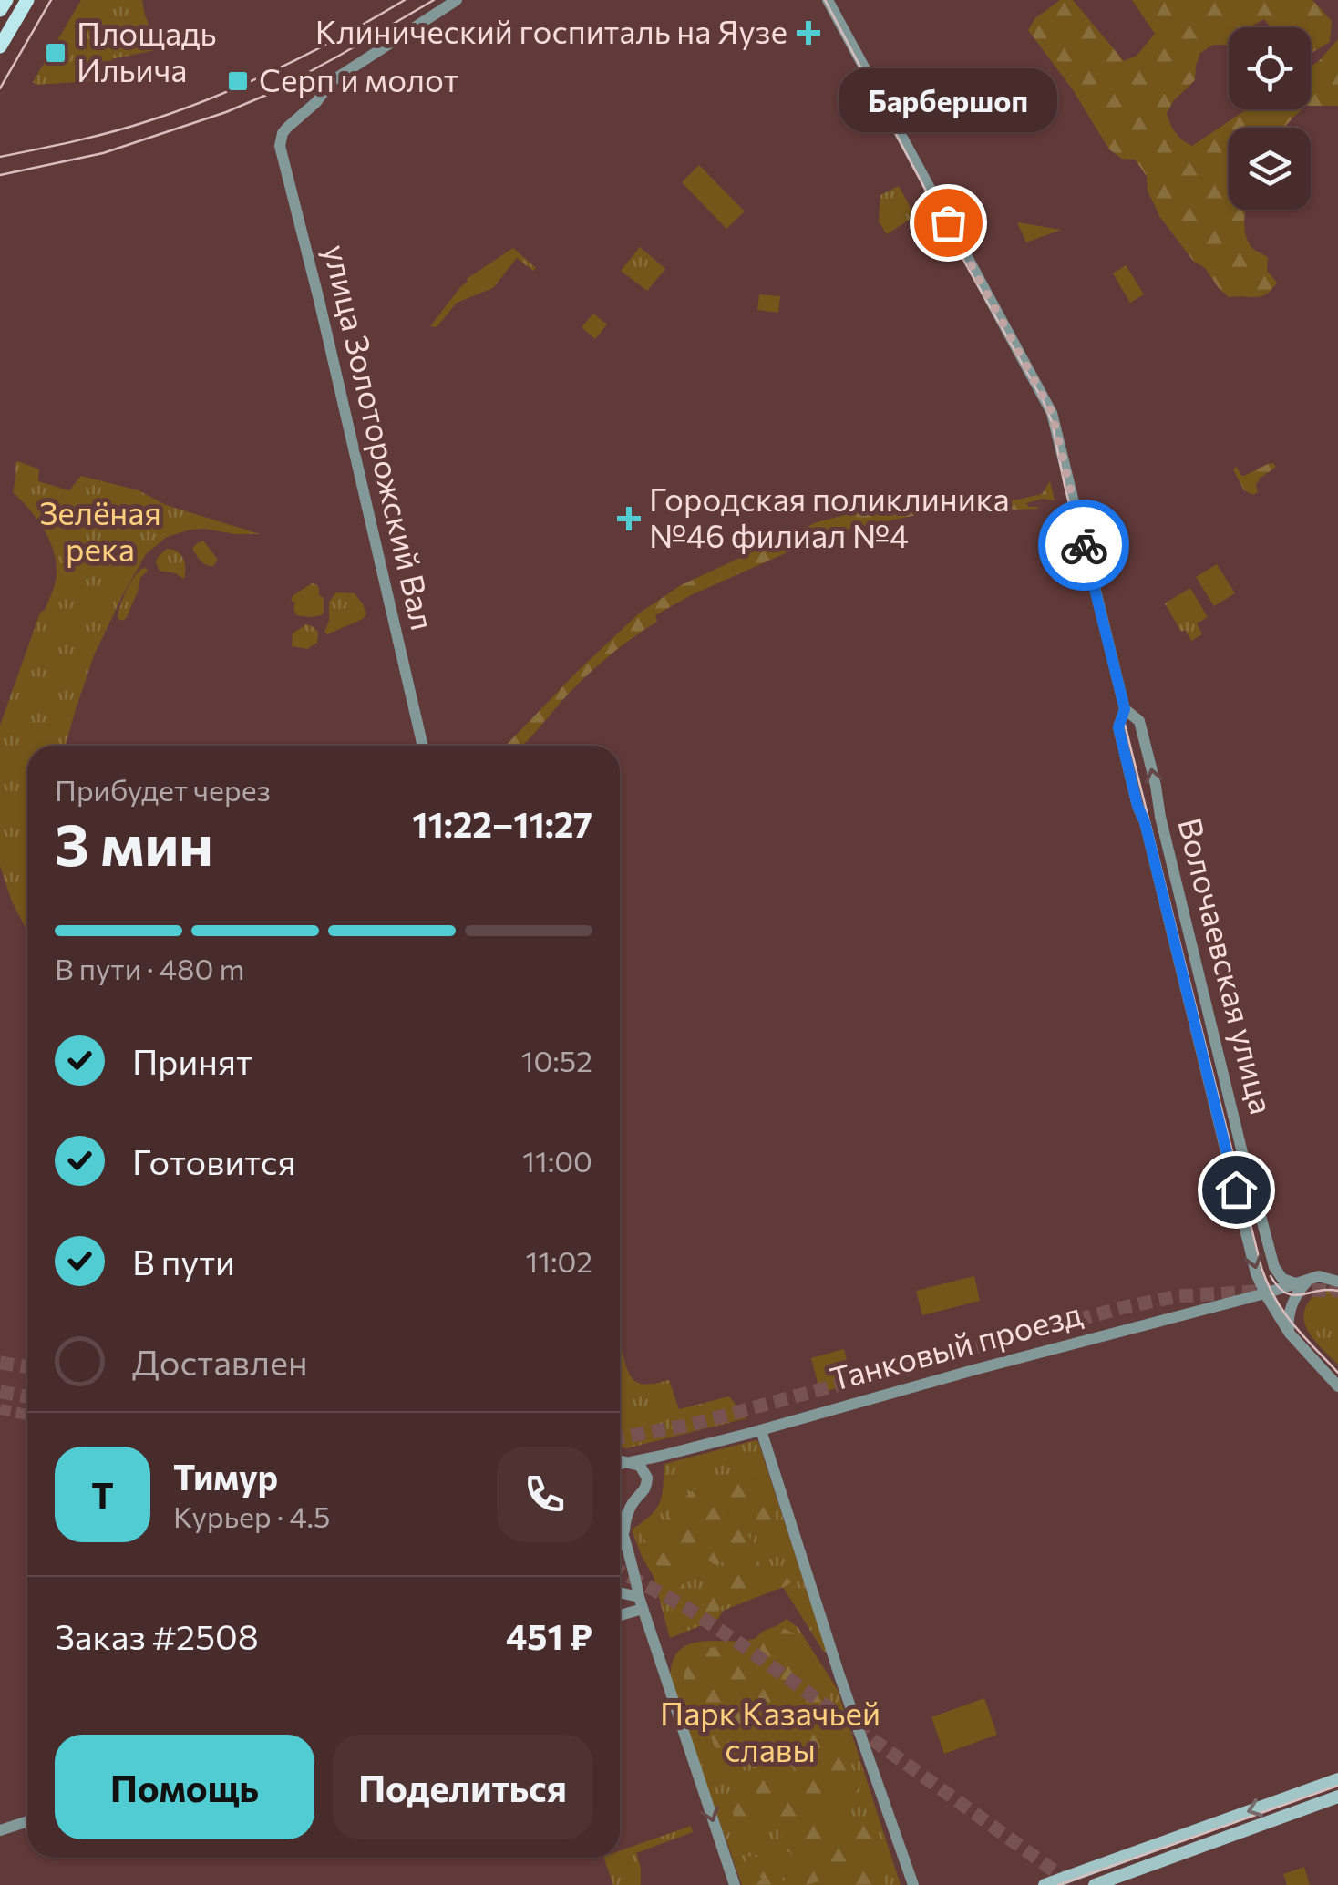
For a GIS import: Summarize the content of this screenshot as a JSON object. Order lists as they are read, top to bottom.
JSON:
{
  "streets": {
    "street": ["улица Золоторожский Вал", "Волочаевская улица", "Танковый проезд"]
  },
  "crossings": [
    ["Волочаевская улица", "Танковый проезд"]
  ],
  "parks": ["Зелёная река", "Парк Казачьей славы"],
  "places": {
    "health": ["Клинический госпиталь на Яузе", "Городская поликлиника №46 филиал №4"],
    "transit": ["Площадь Ильича", "Серп и молот"],
    "other": ["Барбершоп"]
  },
  "page": {
    "bubble": "Барбершоп",
    "heading": ["3 мин", "Прибудет через", "11:22–11:27"],
    "panel": [
      "Тимур",
      "Курьер · 4.5",
      "Заказ #2508",
      "451 ₽"
    ],
    "bar": "В пути · 480 m",
    "list": [
      ["Принят", "10:52"],
      ["Готовится", "11:00"],
      ["В пути", "11:02"],
      "Доставлен"
    ],
    "round": "Т",
    "buttons": ["Помощь", "Поделиться"]
  }
}
